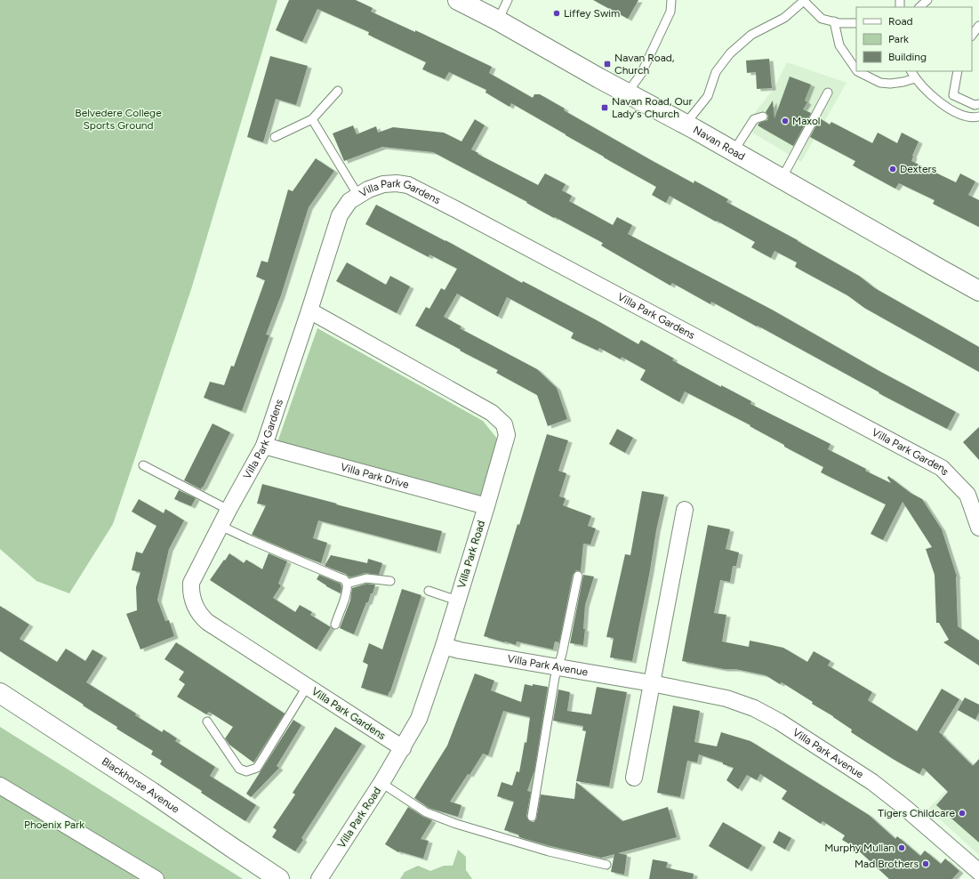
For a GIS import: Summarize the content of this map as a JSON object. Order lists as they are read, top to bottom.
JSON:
{
  "streets": {
    "main road": ["Navan Road", "Blackhorse Avenue"],
    "street": [
      "Villa Park Gardens",
      "Villa Park Drive",
      "Villa Park Road",
      "Villa Park Avenue"
    ]
  },
  "crossings": [
    ["Villa Park Gardens", "Villa Park Drive"],
    ["Villa Park Gardens", "Villa Park Road"],
    ["Villa Park Drive", "Villa Park Road"],
    ["Villa Park Road", "Villa Park Avenue"]
  ],
  "parks": ["Belvedere College Sports Ground", "Phoenix Park"],
  "places": {
    "other": [
      "Liffey Swim",
      "Maxol",
      "Dexters",
      "Tigers Childcare",
      "Murphy Mullan",
      "Mad Brothers"
    ],
    "transit": ["Navan Road, Church", "Navan Road, Our Lady's Church"]
  },
  "legend": ["Road", "Park", "Building"]
}
